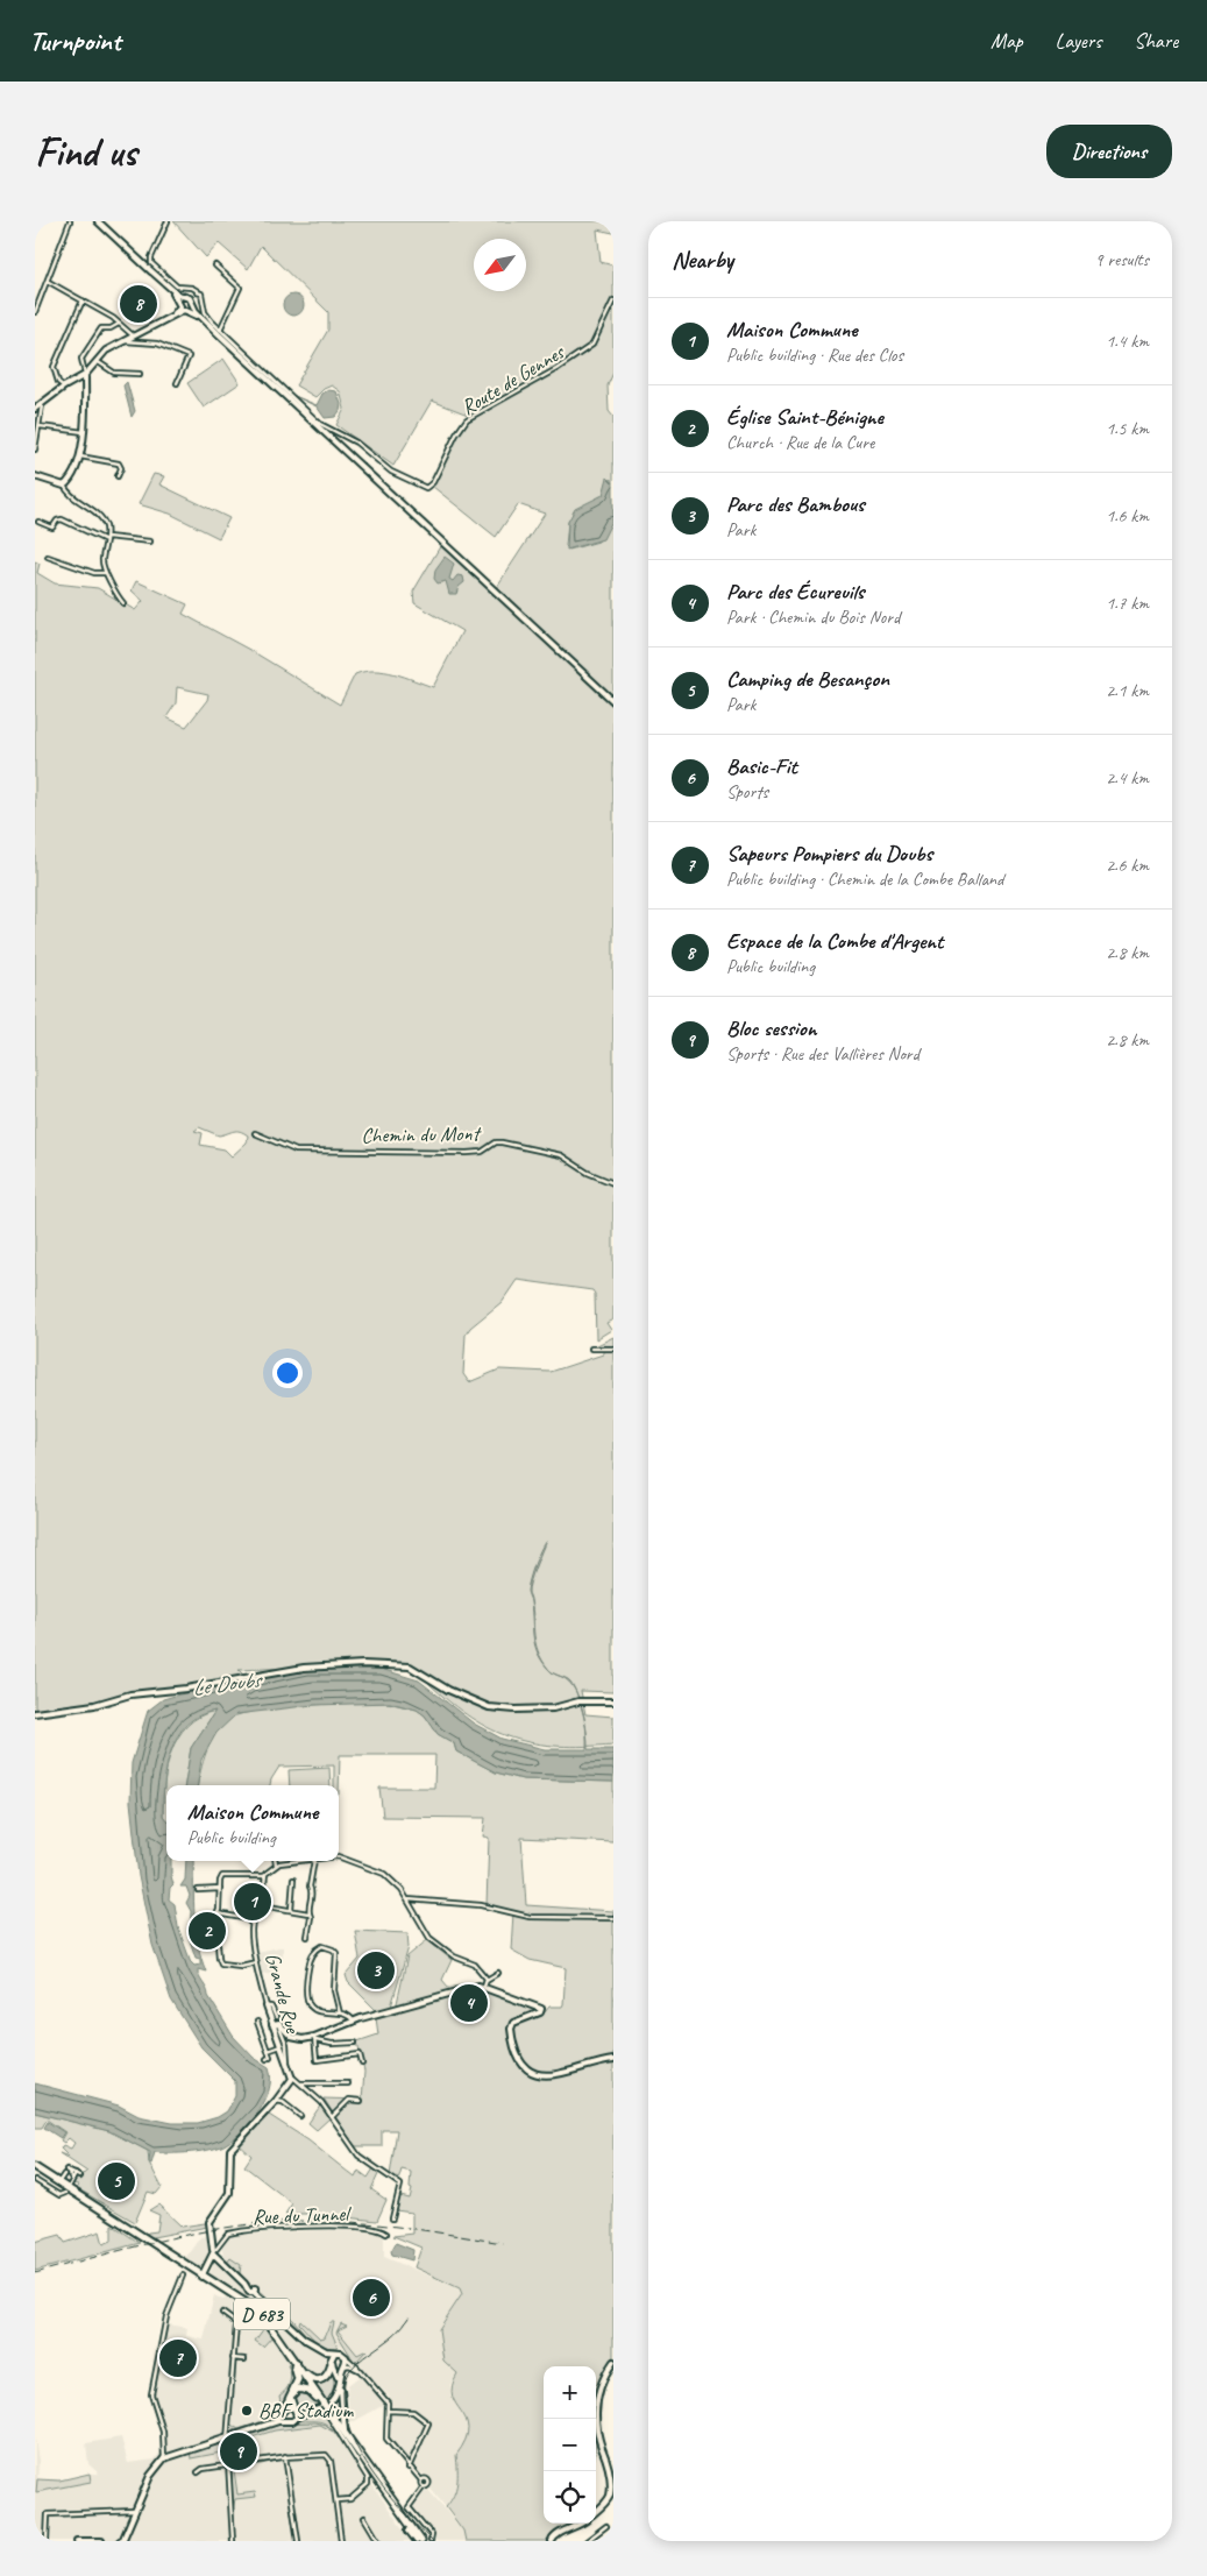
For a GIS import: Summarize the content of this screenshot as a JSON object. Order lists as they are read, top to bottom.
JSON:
{
  "streets": {
    "main road": ["D 683"],
    "street": [
      "Route de Gennes",
      "Chemin du Mont",
      "Grande Rue",
      "Rue du Tunnel"
    ]
  },
  "water": ["Le Doubs"],
  "places": ["BBF Stadium"],
  "north": "bottom left",
  "page": {
    "header": "Turnpoint",
    "nav": ["Map", "Layers", "Share"],
    "buttons": "Directions",
    "title": "Find us",
    "heading": ["Nearby", "9 results"],
    "pins": [
      "8",
      "1",
      "2",
      "3",
      "4",
      "5",
      "6",
      "7",
      "9"
    ],
    "list": [
      {
        "mark": "1",
        "name": "Maison Commune",
        "note": "Public building · Rue des Clos",
        "value": "1.4 km"
      },
      {
        "mark": "2",
        "name": "Église Saint-Bénigne",
        "note": "Church · Rue de la Cure",
        "value": "1.5 km"
      },
      {
        "mark": "3",
        "name": "Parc des Bambous",
        "note": "Park",
        "value": "1.6 km"
      },
      {
        "mark": "4",
        "name": "Parc des Écureuils",
        "note": "Park · Chemin du Bois Nord",
        "value": "1.7 km"
      },
      {
        "mark": "5",
        "name": "Camping de Besançon",
        "note": "Park",
        "value": "2.1 km"
      },
      {
        "mark": "6",
        "name": "Basic-Fit",
        "note": "Sports",
        "value": "2.4 km"
      },
      {
        "mark": "7",
        "name": "Sapeurs Pompiers du Doubs",
        "note": "Public building · Chemin de la Combe Balland",
        "value": "2.6 km"
      },
      {
        "mark": "8",
        "name": "Espace de la Combe d'Argent",
        "note": "Public building",
        "value": "2.8 km"
      },
      {
        "mark": "9",
        "name": "Bloc session",
        "note": "Sports · Rue des Vallières Nord",
        "value": "2.8 km"
      }
    ],
    "popup": ["Maison Commune", "Public building"],
    "map_buttons": ["+", "−"]
  }
}
